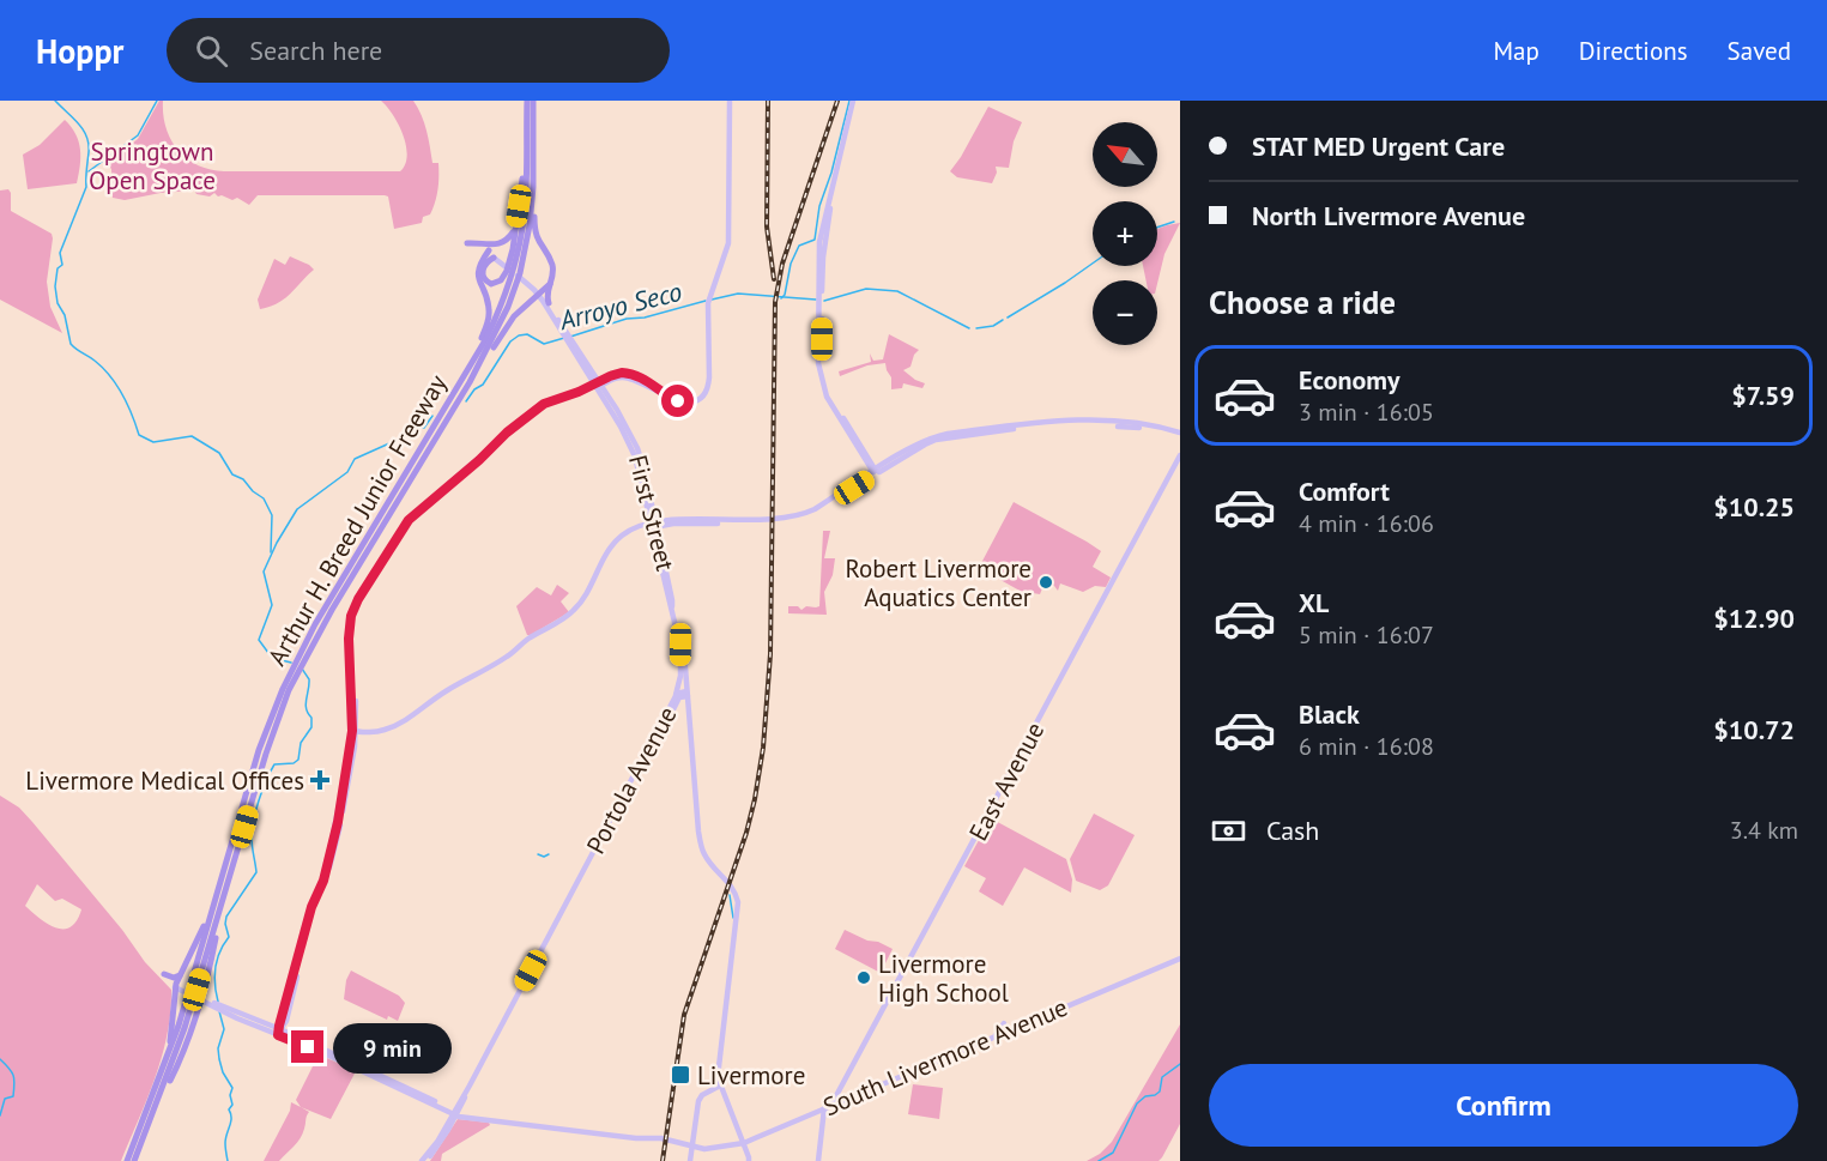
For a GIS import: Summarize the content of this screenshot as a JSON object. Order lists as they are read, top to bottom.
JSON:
{
  "streets": {
    "highway": ["Arthur H. Breed Junior Freeway"],
    "main road": [
      "First Street",
      "Portola Avenue",
      "East Avenue",
      "South Livermore Avenue"
    ]
  },
  "crossings": [
    ["First Street", "Portola Avenue"],
    ["First Street", "South Livermore Avenue"],
    ["East Avenue", "South Livermore Avenue"]
  ],
  "water": ["Arroyo Seco"],
  "parks": ["Springtown Open Space"],
  "places": {
    "other": ["Robert Livermore Aquatics Center", "Livermore High School"],
    "health": ["Livermore Medical Offices"],
    "transit": ["Livermore"]
  },
  "north": "top left",
  "page": {
    "header": "Hoppr",
    "search": "Search here",
    "nav": ["Map", "Directions", "Saved"],
    "banner": ["STAT MED Urgent Care", "North Livermore Avenue"],
    "map_buttons": ["+", "−"],
    "heading": "Choose a ride",
    "list": [
      {
        "name": "Economy",
        "note": "3 min · 16:05",
        "value": "$7.59"
      },
      {
        "name": "Comfort",
        "note": "4 min · 16:06",
        "value": "$10.25"
      },
      {
        "name": "XL",
        "note": "5 min · 16:07",
        "value": "$12.90"
      },
      {
        "name": "Black",
        "note": "6 min · 16:08",
        "value": "$10.72"
      }
    ],
    "pay": ["Cash", "3.4 km"],
    "bubble": "9 min",
    "buttons": "Confirm"
  }
}
